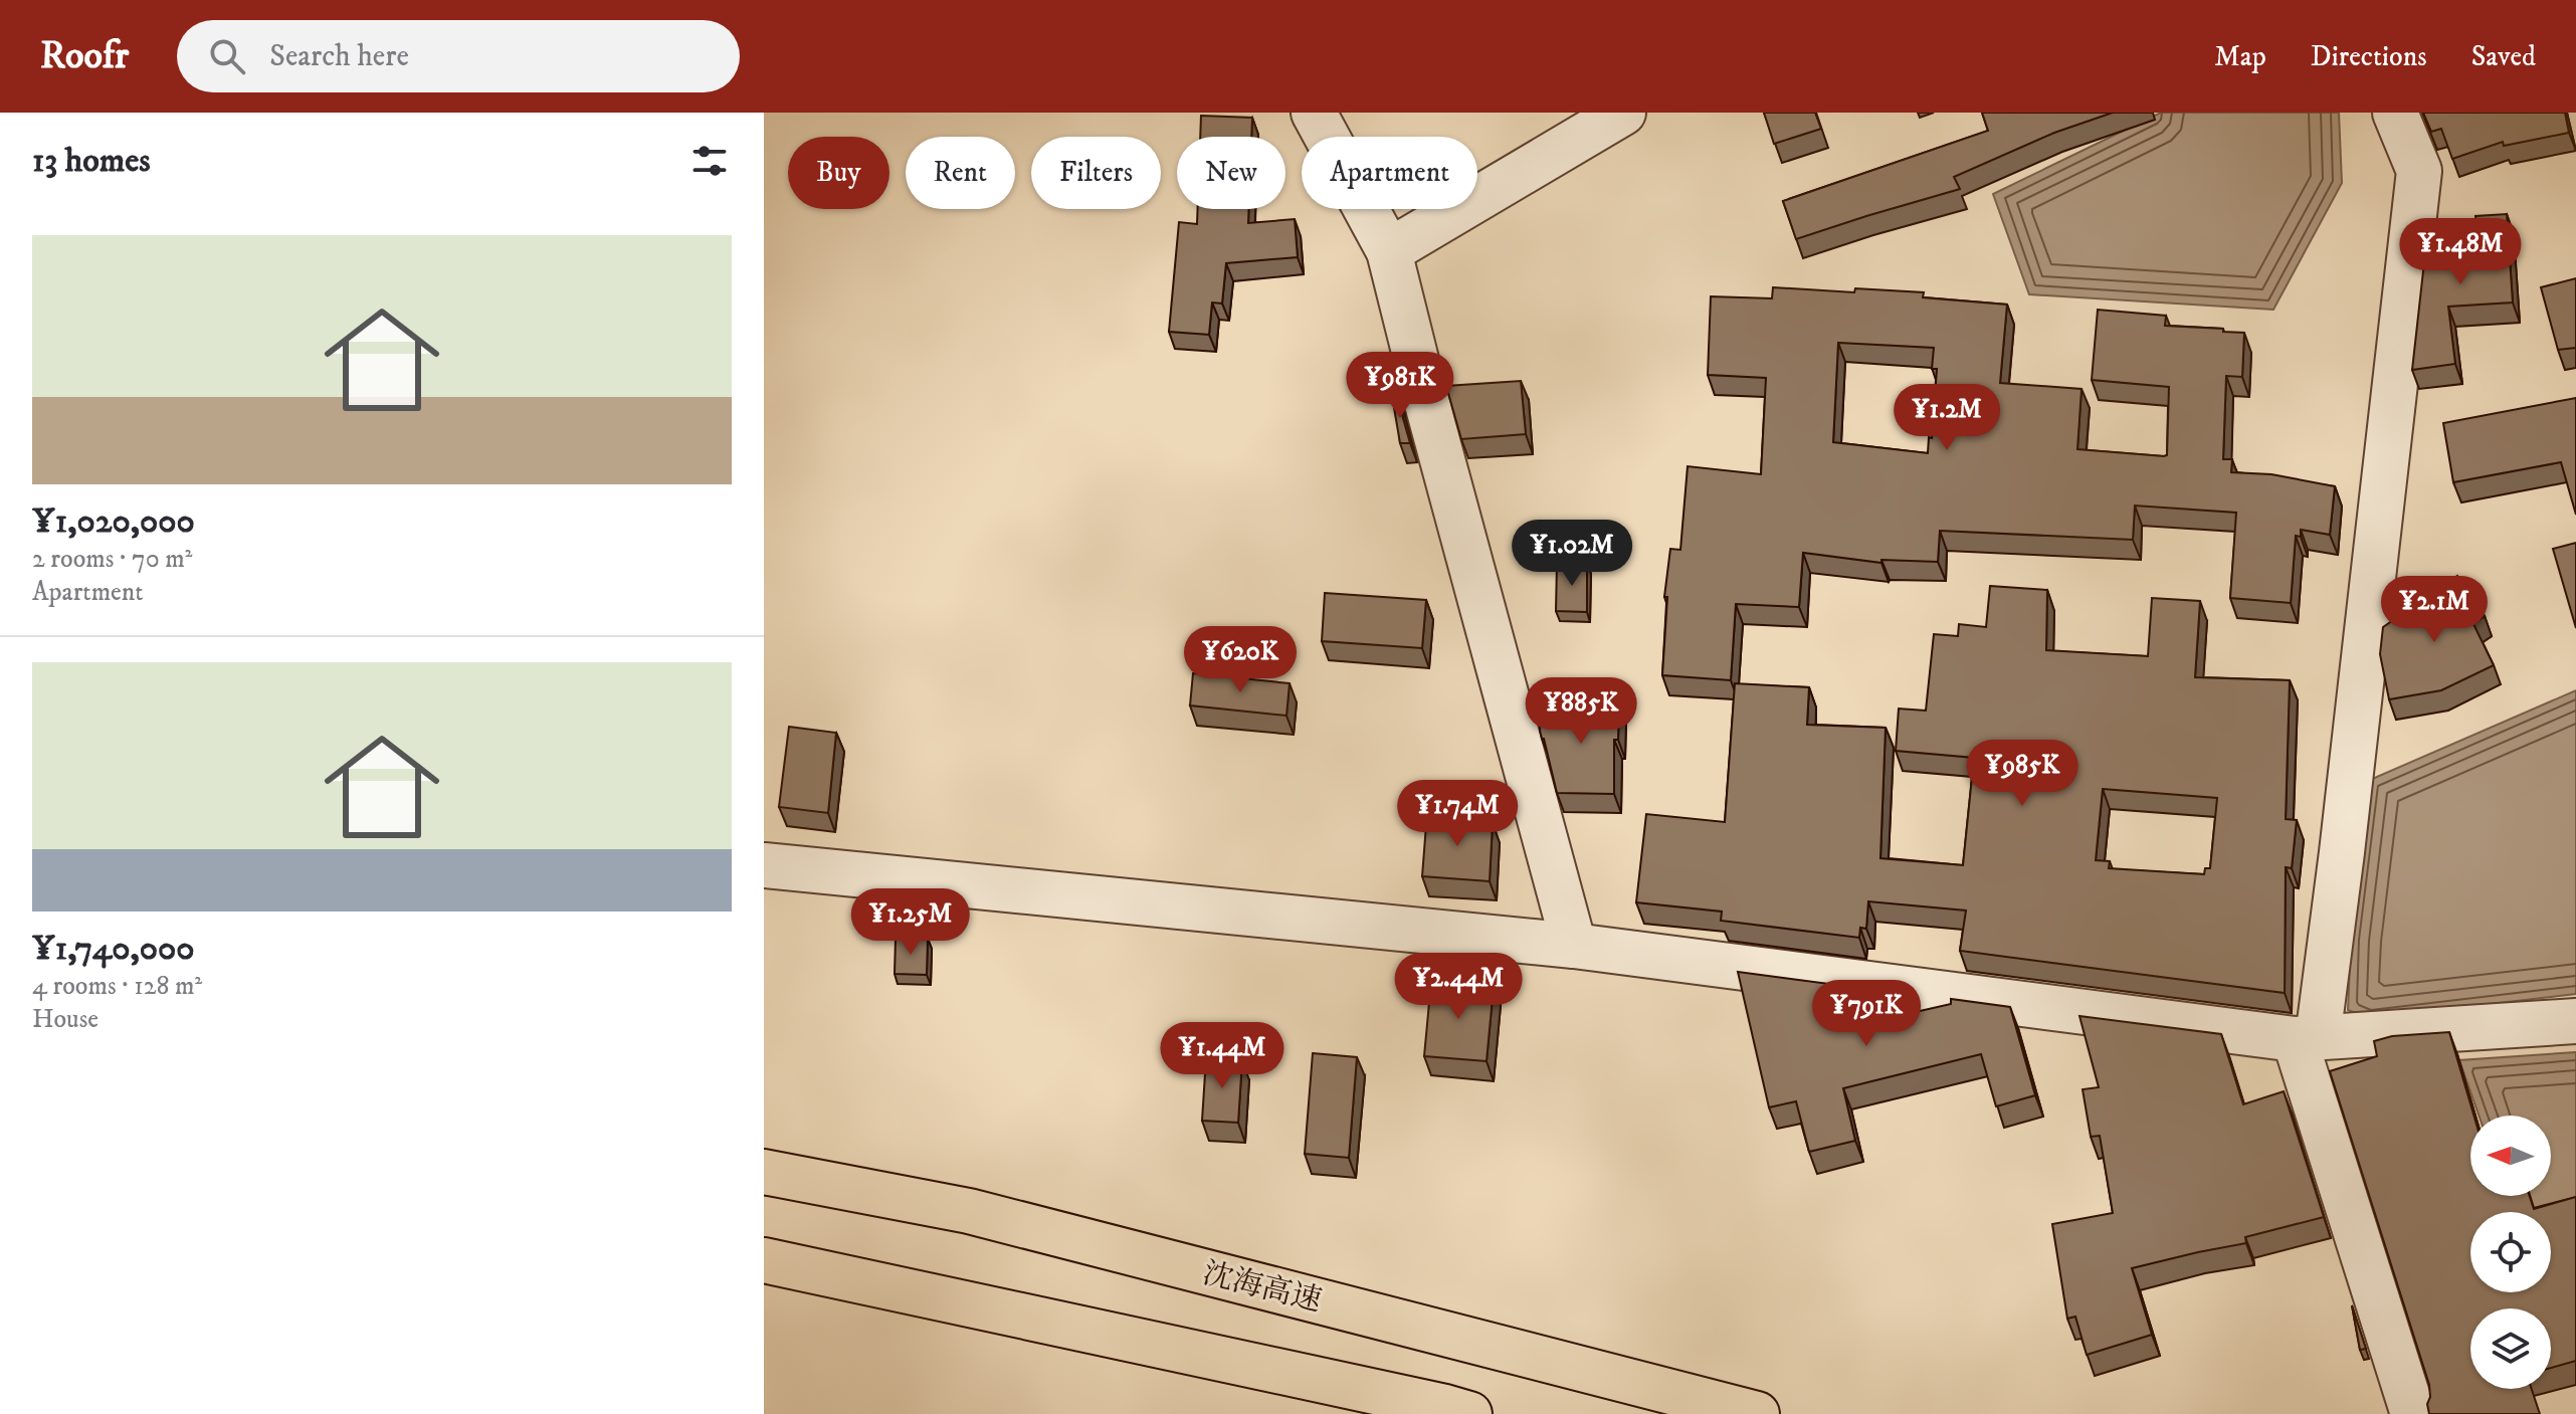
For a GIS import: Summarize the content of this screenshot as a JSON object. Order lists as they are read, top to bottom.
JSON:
{
  "streets": {
    "highway": ["沈海高速"]
  },
  "north": "left",
  "page": {
    "header": "Roofr",
    "search": "Search here",
    "nav": ["Map", "Directions", "Saved"],
    "heading": "13 homes",
    "chip": [
      "Buy",
      "Rent",
      "Filters",
      "New",
      "Apartment"
    ],
    "list": [
      {
        "name": "¥1,020,000",
        "note": "2 rooms · 70 m² · Apartment"
      },
      {
        "name": "¥1,740,000",
        "note": "4 rooms · 128 m² · House"
      }
    ],
    "price": [
      "¥1.48M",
      "¥981K",
      "¥1.2M",
      "¥1.02M",
      "¥2.1M",
      "¥620K",
      "¥885K",
      "¥985K",
      "¥1.74M",
      "¥1.25M",
      "¥2.44M",
      "¥791K",
      "¥1.44M"
    ]
  }
}
